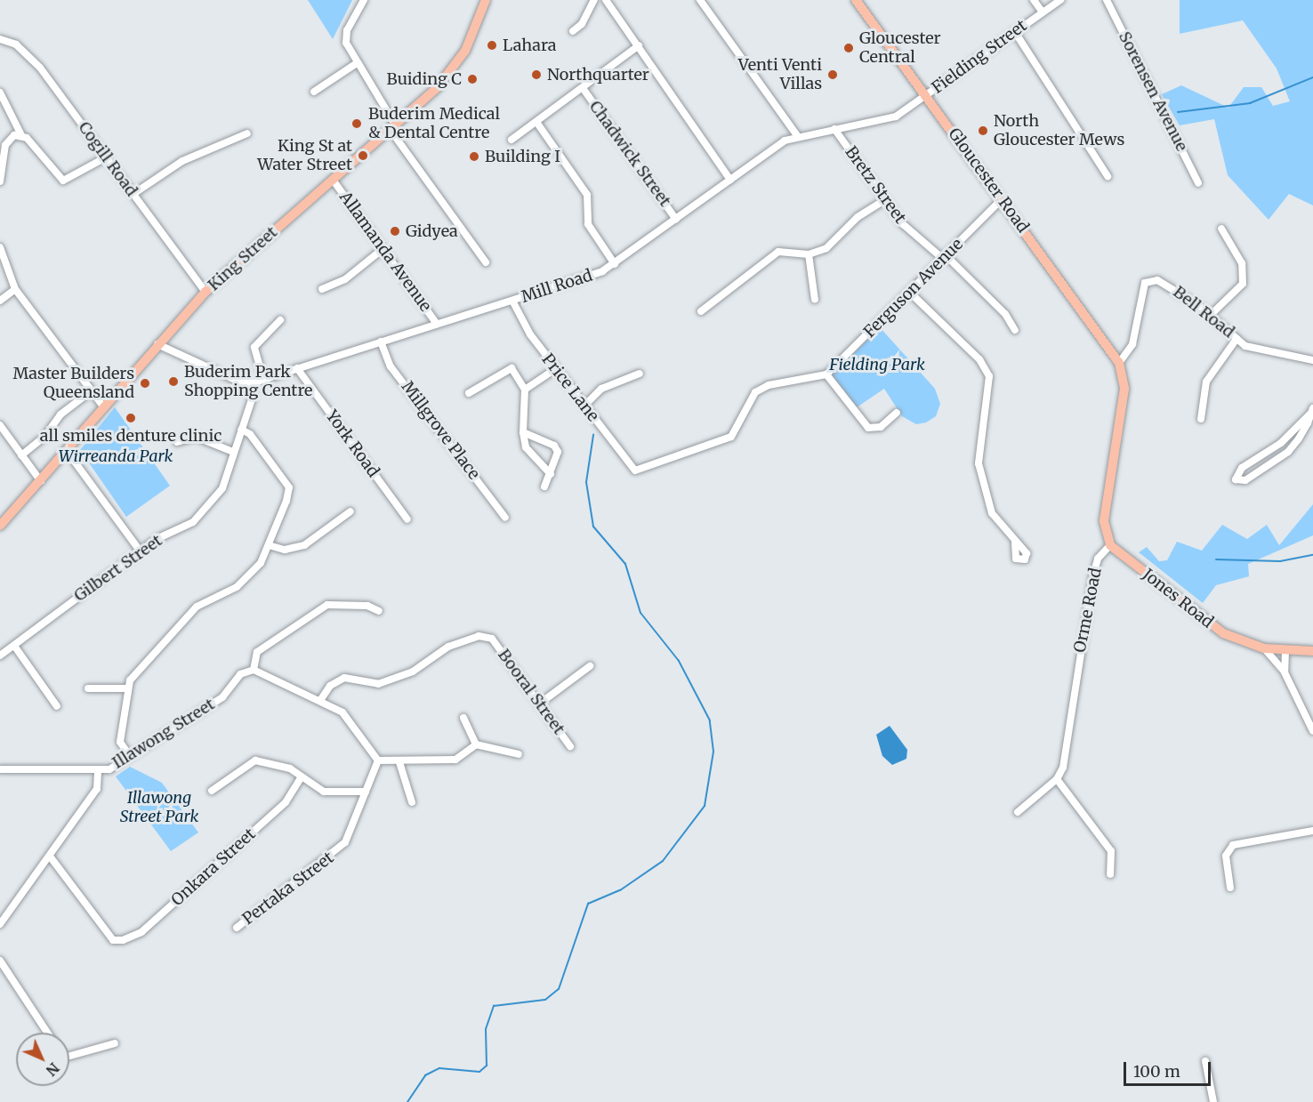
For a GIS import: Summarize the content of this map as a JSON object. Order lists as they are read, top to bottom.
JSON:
{
  "streets": {
    "main road": ["Gloucester Road", "King Street", "Jones Road"],
    "street": [
      "Fielding Street",
      "Sorensen Avenue",
      "Chadwick Street",
      "Cogill Road",
      "Bretz Street",
      "Allamanda Avenue",
      "Mill Road",
      "Ferguson Avenue",
      "Bell Road",
      "Price Lane",
      "Millgrove Place",
      "York Road",
      "Gilbert Street",
      "Orme Road",
      "Booral Street",
      "Illawong Street",
      "Onkara Street",
      "Pertaka Street"
    ]
  },
  "crossings": [
    ["Fielding Street", "Gloucester Road"],
    ["Fielding Street", "Mill Road"],
    ["Chadwick Street", "Mill Road"],
    ["Cogill Road", "King Street"],
    ["Gloucester Road", "Mill Road"],
    ["Gloucester Road", "Ferguson Avenue"],
    ["Gloucester Road", "Bell Road"],
    ["Bretz Street", "Mill Road"],
    ["Bretz Street", "Ferguson Avenue"],
    ["Allamanda Avenue", "King Street"],
    ["Allamanda Avenue", "Mill Road"],
    ["Mill Road", "Price Lane"],
    ["Mill Road", "Millgrove Place"],
    ["Mill Road", "York Road"],
    ["Mill Road", "Gilbert Street"],
    ["Ferguson Avenue", "Price Lane"],
    ["Jones Road", "Orme Road"]
  ],
  "parks": ["Fielding Park", "Wirreanda Park", "Illawong Street Park"],
  "places": [
    "Lahara",
    "Gloucester Central",
    "Northquarter",
    "Venti Venti Villas",
    "Buiding C",
    "Buderim Medical & Dental Centre",
    "North Gloucester Mews",
    "King St at Water Street",
    "Building I",
    "Gidyea",
    "Buderim Park Shopping Centre",
    "Master Builders Queensland",
    "all smiles denture clinic"
  ],
  "scale_bar": "100 m",
  "north": "bottom right"
}
